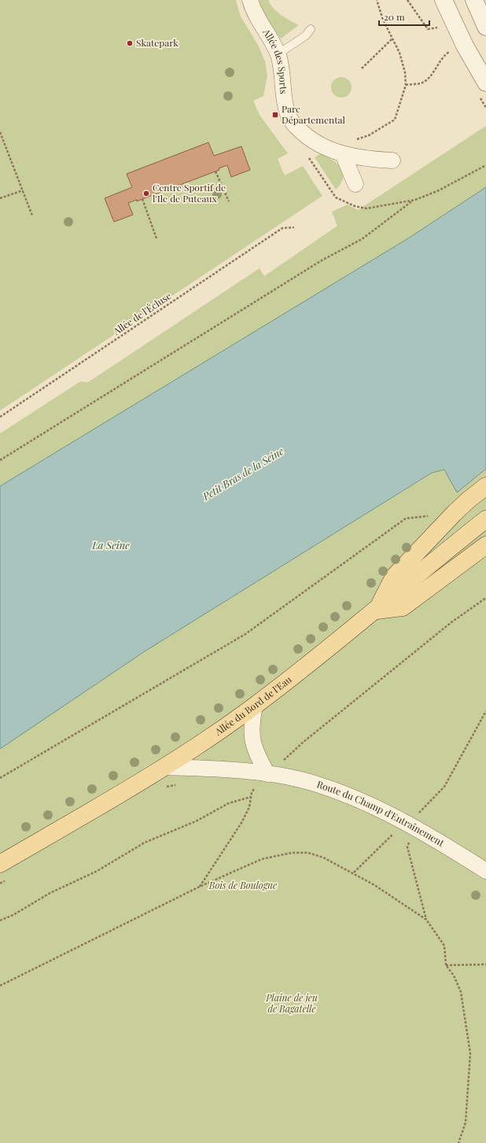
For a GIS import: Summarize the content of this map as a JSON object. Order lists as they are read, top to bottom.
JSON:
{
  "streets": {
    "main road": ["Allée du Bord de l'Eau"],
    "street": ["Allée des Sports", "Route du Champ d'Entraînement"],
    "path": ["Allée de l'Écluse"]
  },
  "crossings": [
    ["Allée du Bord de l'Eau", "Route du Champ d'Entraînement"]
  ],
  "water": ["Petit Bras de la Seine", "La Seine"],
  "parks": ["Bois de Boulogne", "Plaine de jeu de Bagatelle"],
  "places": {
    "other": ["Skatepark", "Centre Sportif de l'Ile de Puteaux"],
    "transit": ["Parc Départemental"]
  },
  "scale_bar": "20 m"
}
